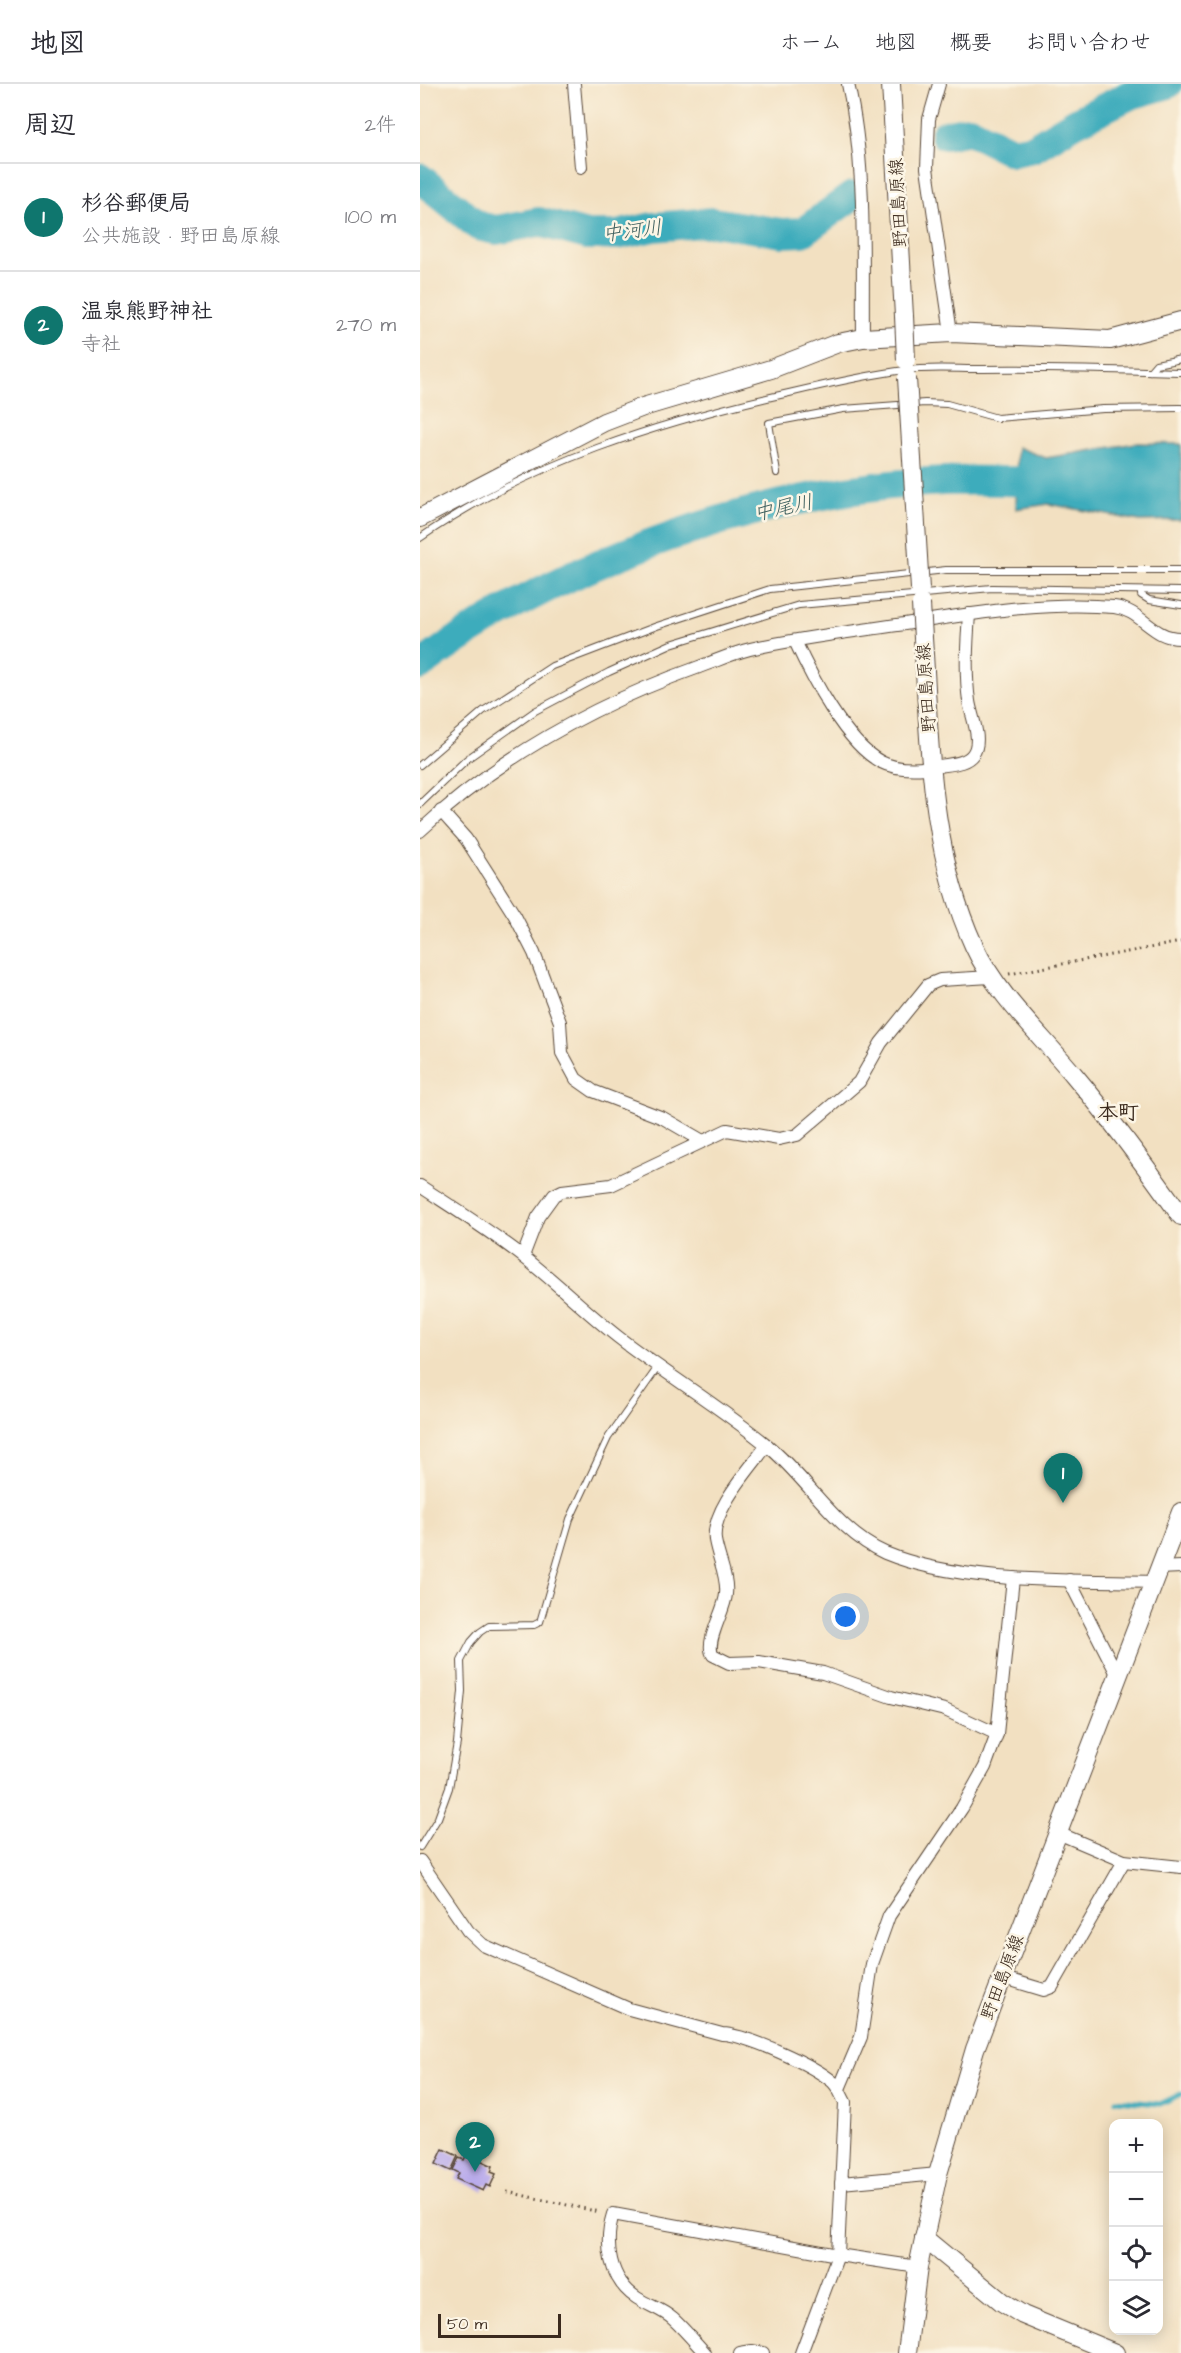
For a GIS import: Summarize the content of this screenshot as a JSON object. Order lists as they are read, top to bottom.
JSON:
{
  "streets": {
    "main road": ["野田島原線"]
  },
  "districts": ["本町"],
  "water": ["中河川", "中尾川"],
  "scale_bar": "50 m",
  "page": {
    "header": "地図",
    "nav": [
      "ホーム",
      "地図",
      "概要",
      "お問い合わせ"
    ],
    "heading": ["周辺", "2件"],
    "list": [
      {
        "mark": "1",
        "name": "杉谷郵便局",
        "note": "公共施設 · 野田島原線",
        "value": "100 m"
      },
      {
        "mark": "2",
        "name": "温泉熊野神社",
        "note": "寺社",
        "value": "270 m"
      }
    ],
    "pins": ["1", "2"],
    "map_buttons": ["+", "−"],
    "scale": "50 m"
  }
}
